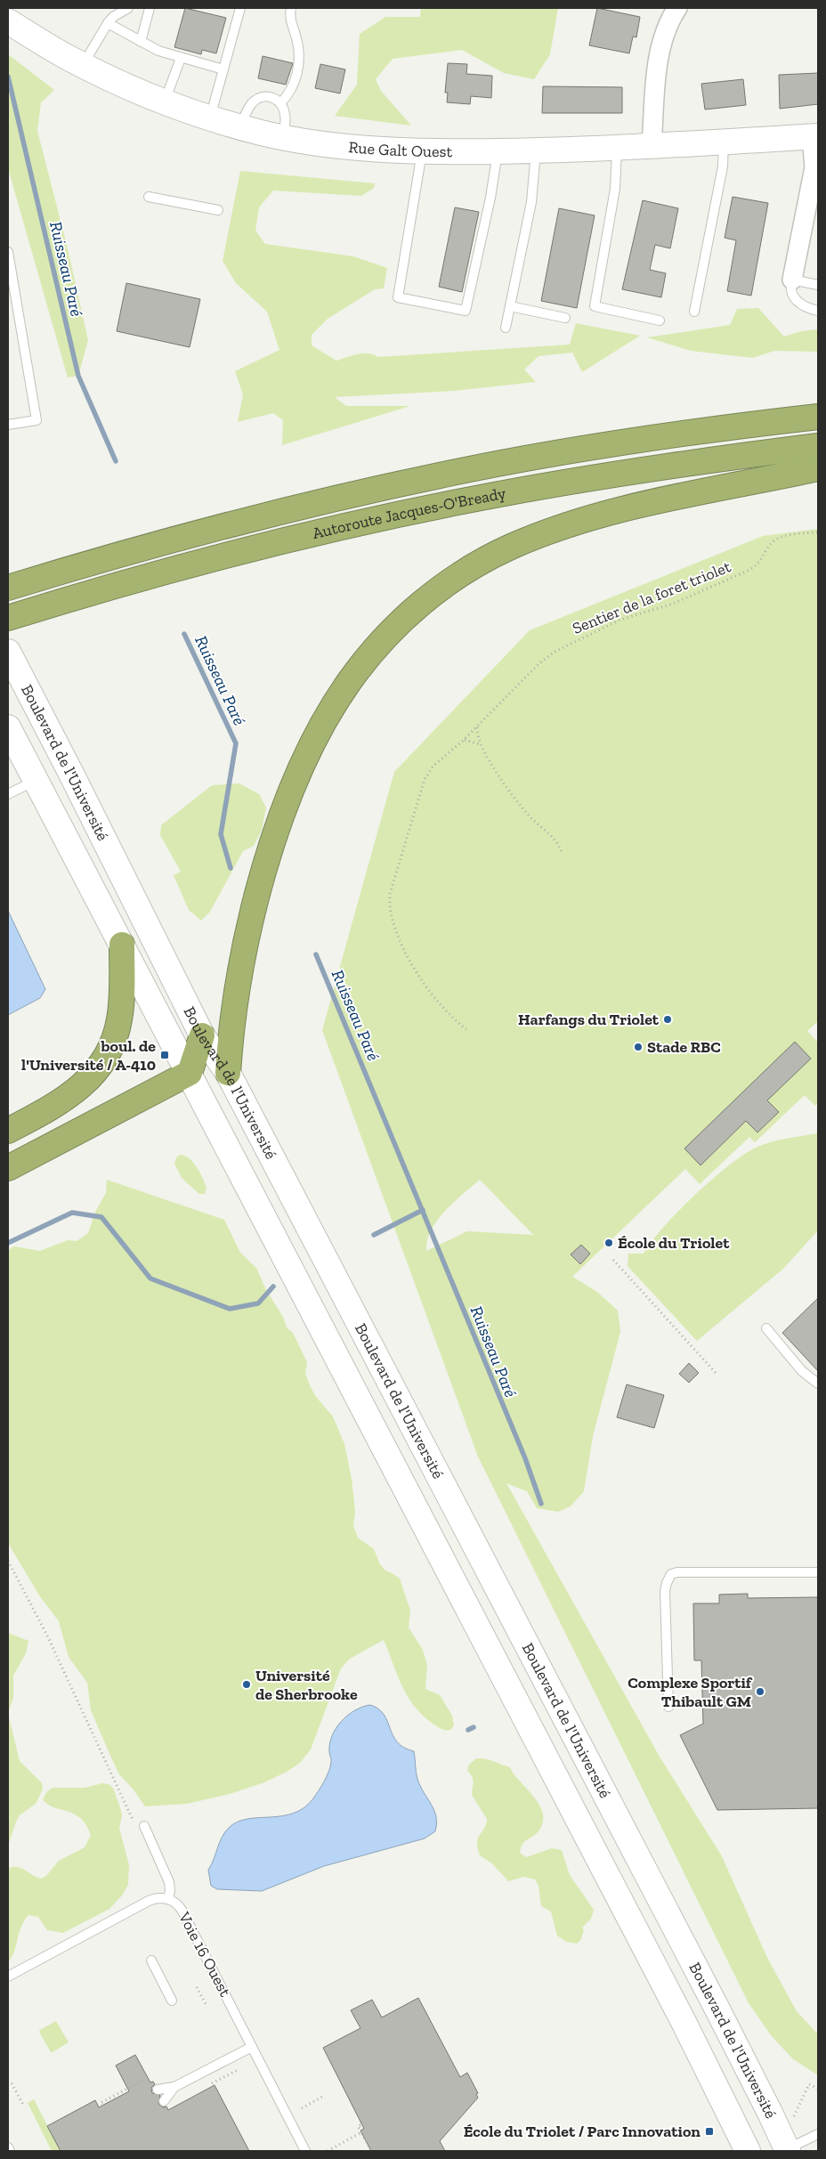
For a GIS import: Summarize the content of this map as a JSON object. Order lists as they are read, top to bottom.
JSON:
{
  "streets": {
    "highway": ["Autoroute Jacques-O'Bready"],
    "main road": ["Rue Galt Ouest", "Boulevard de l'Université"],
    "lane": ["Voie 16 Ouest"],
    "path": ["Sentier de la foret triolet"]
  },
  "water": ["Ruisseau Paré"],
  "places": {
    "other": [
      "Harfangs du Triolet",
      "Stade RBC",
      "École du Triolet",
      "Université de Sherbrooke",
      "Complexe Sportif Thibault GM"
    ],
    "transit": ["boul. de l'Université / A-410", "École du Triolet / Parc Innovation"]
  }
}
